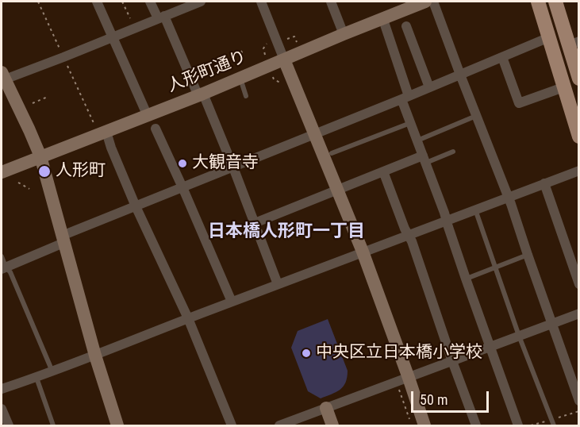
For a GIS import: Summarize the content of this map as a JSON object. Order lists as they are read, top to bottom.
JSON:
{
  "streets": {
    "street": ["人形町通り"]
  },
  "districts": ["日本橋人形町一丁目"],
  "places": ["大観音寺", "人形町", "中央区立日本橋小学校"],
  "scale_bar": "50 m"
}
